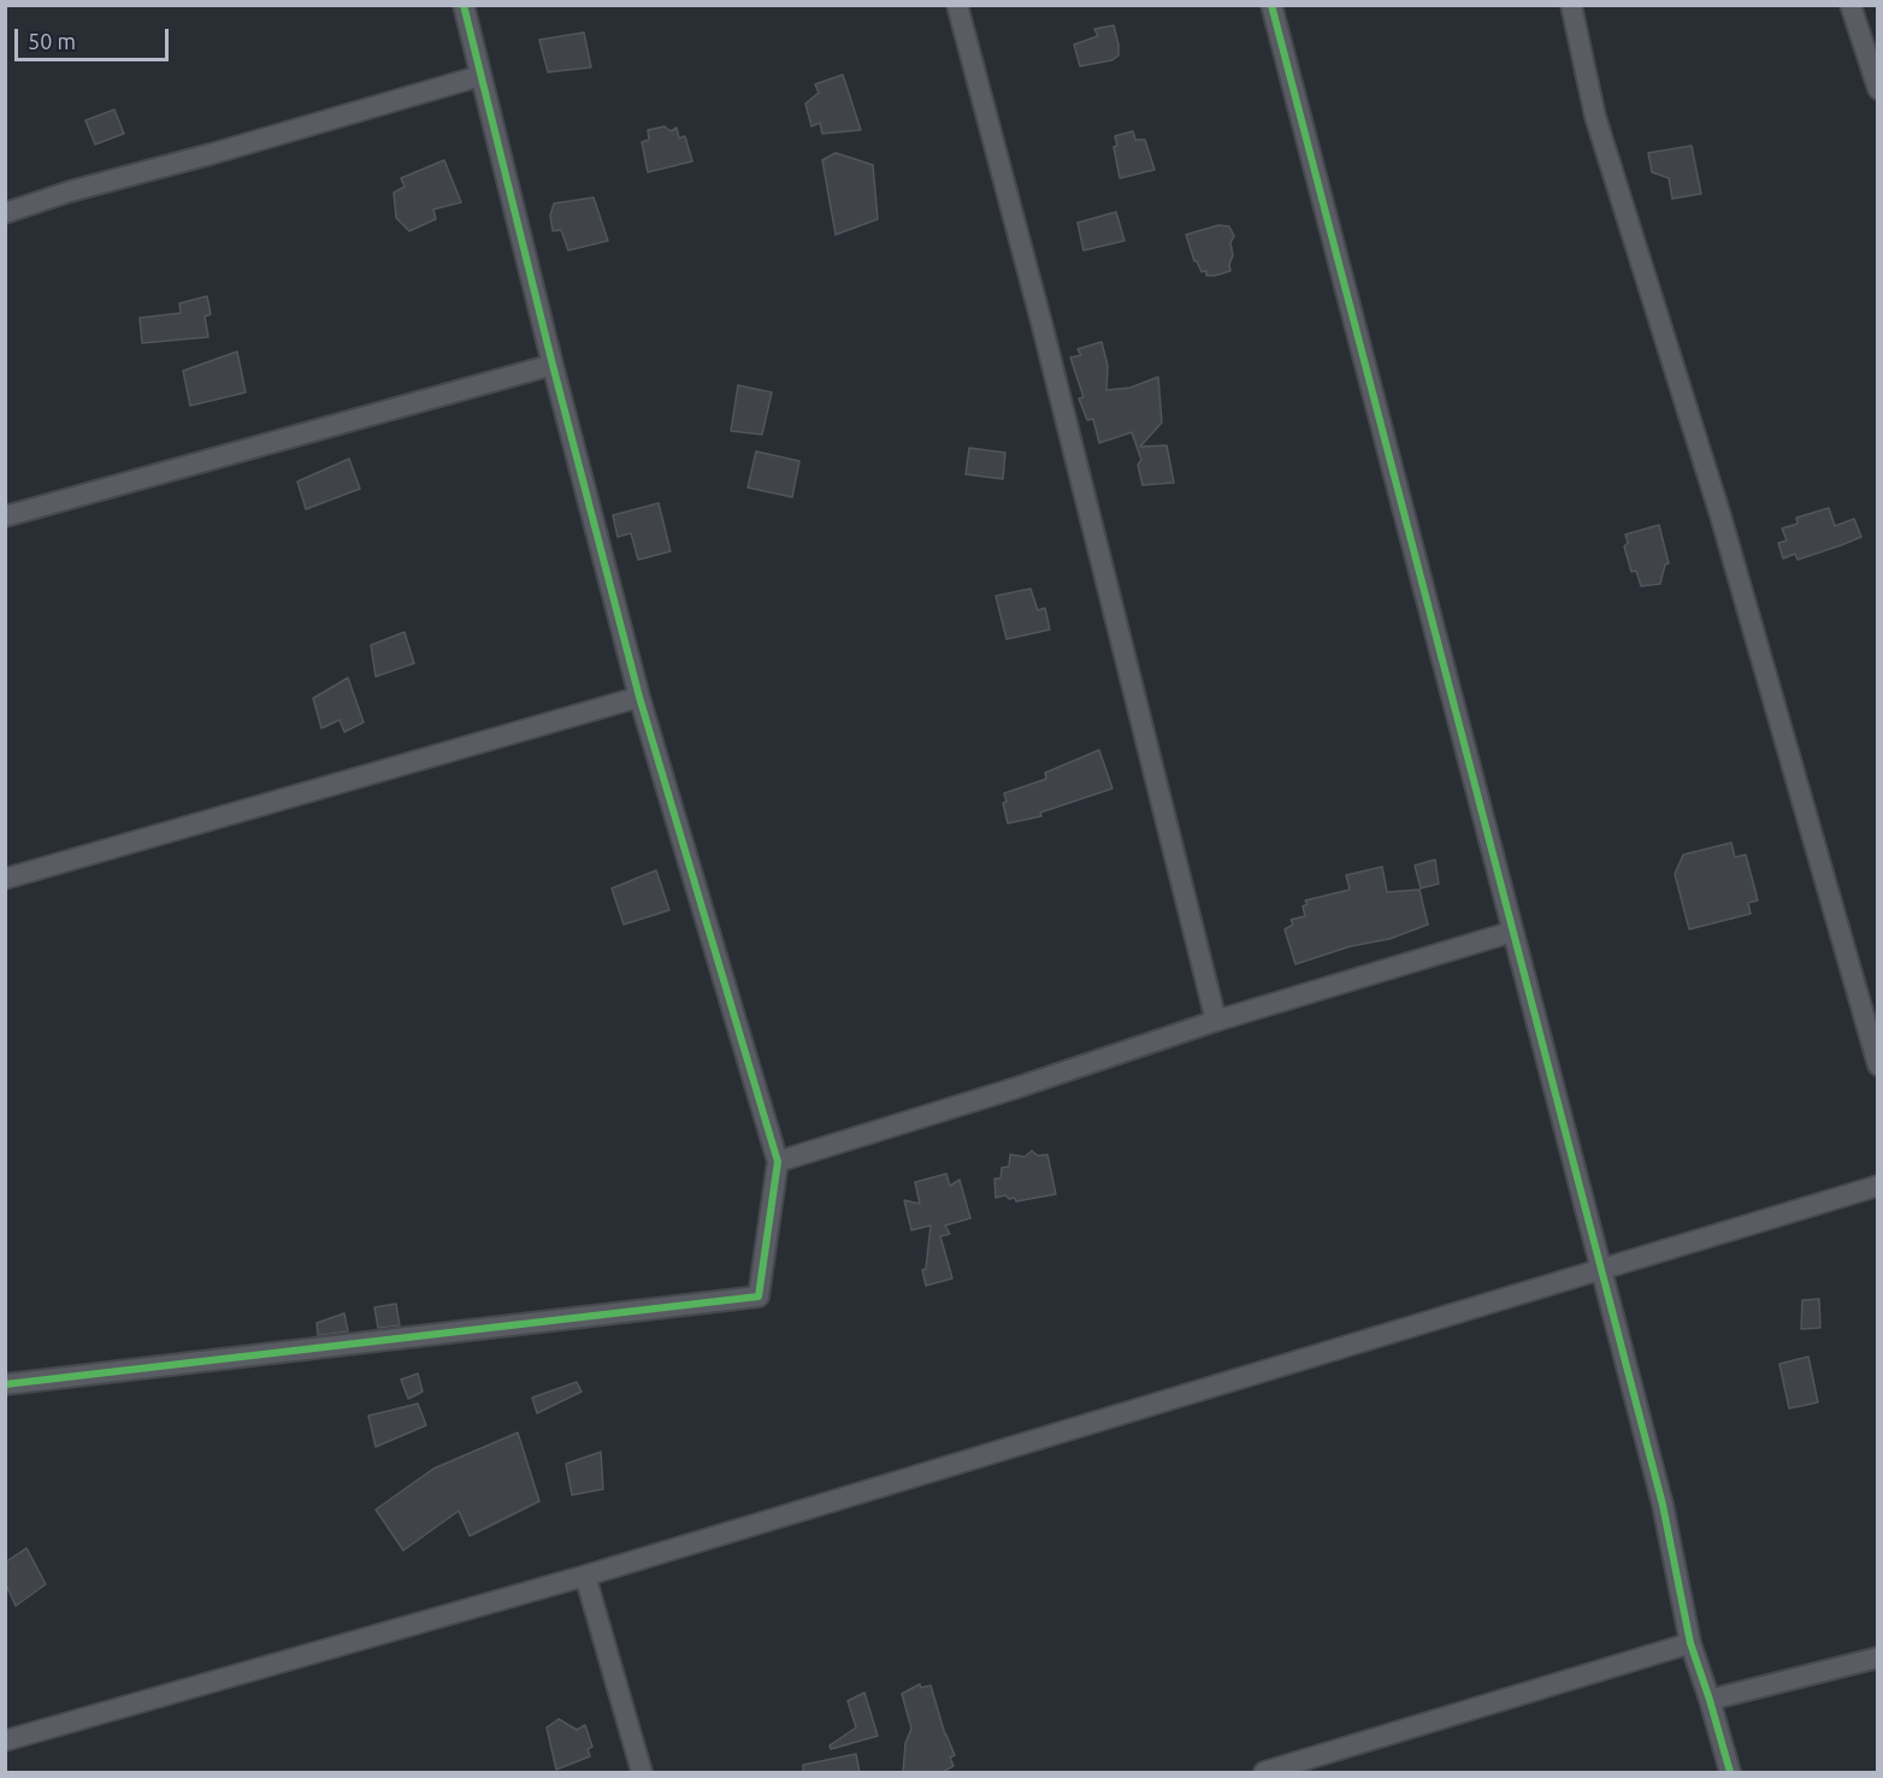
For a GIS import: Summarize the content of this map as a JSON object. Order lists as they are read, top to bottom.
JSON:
{
  "scale_bar": "50 m"
}
